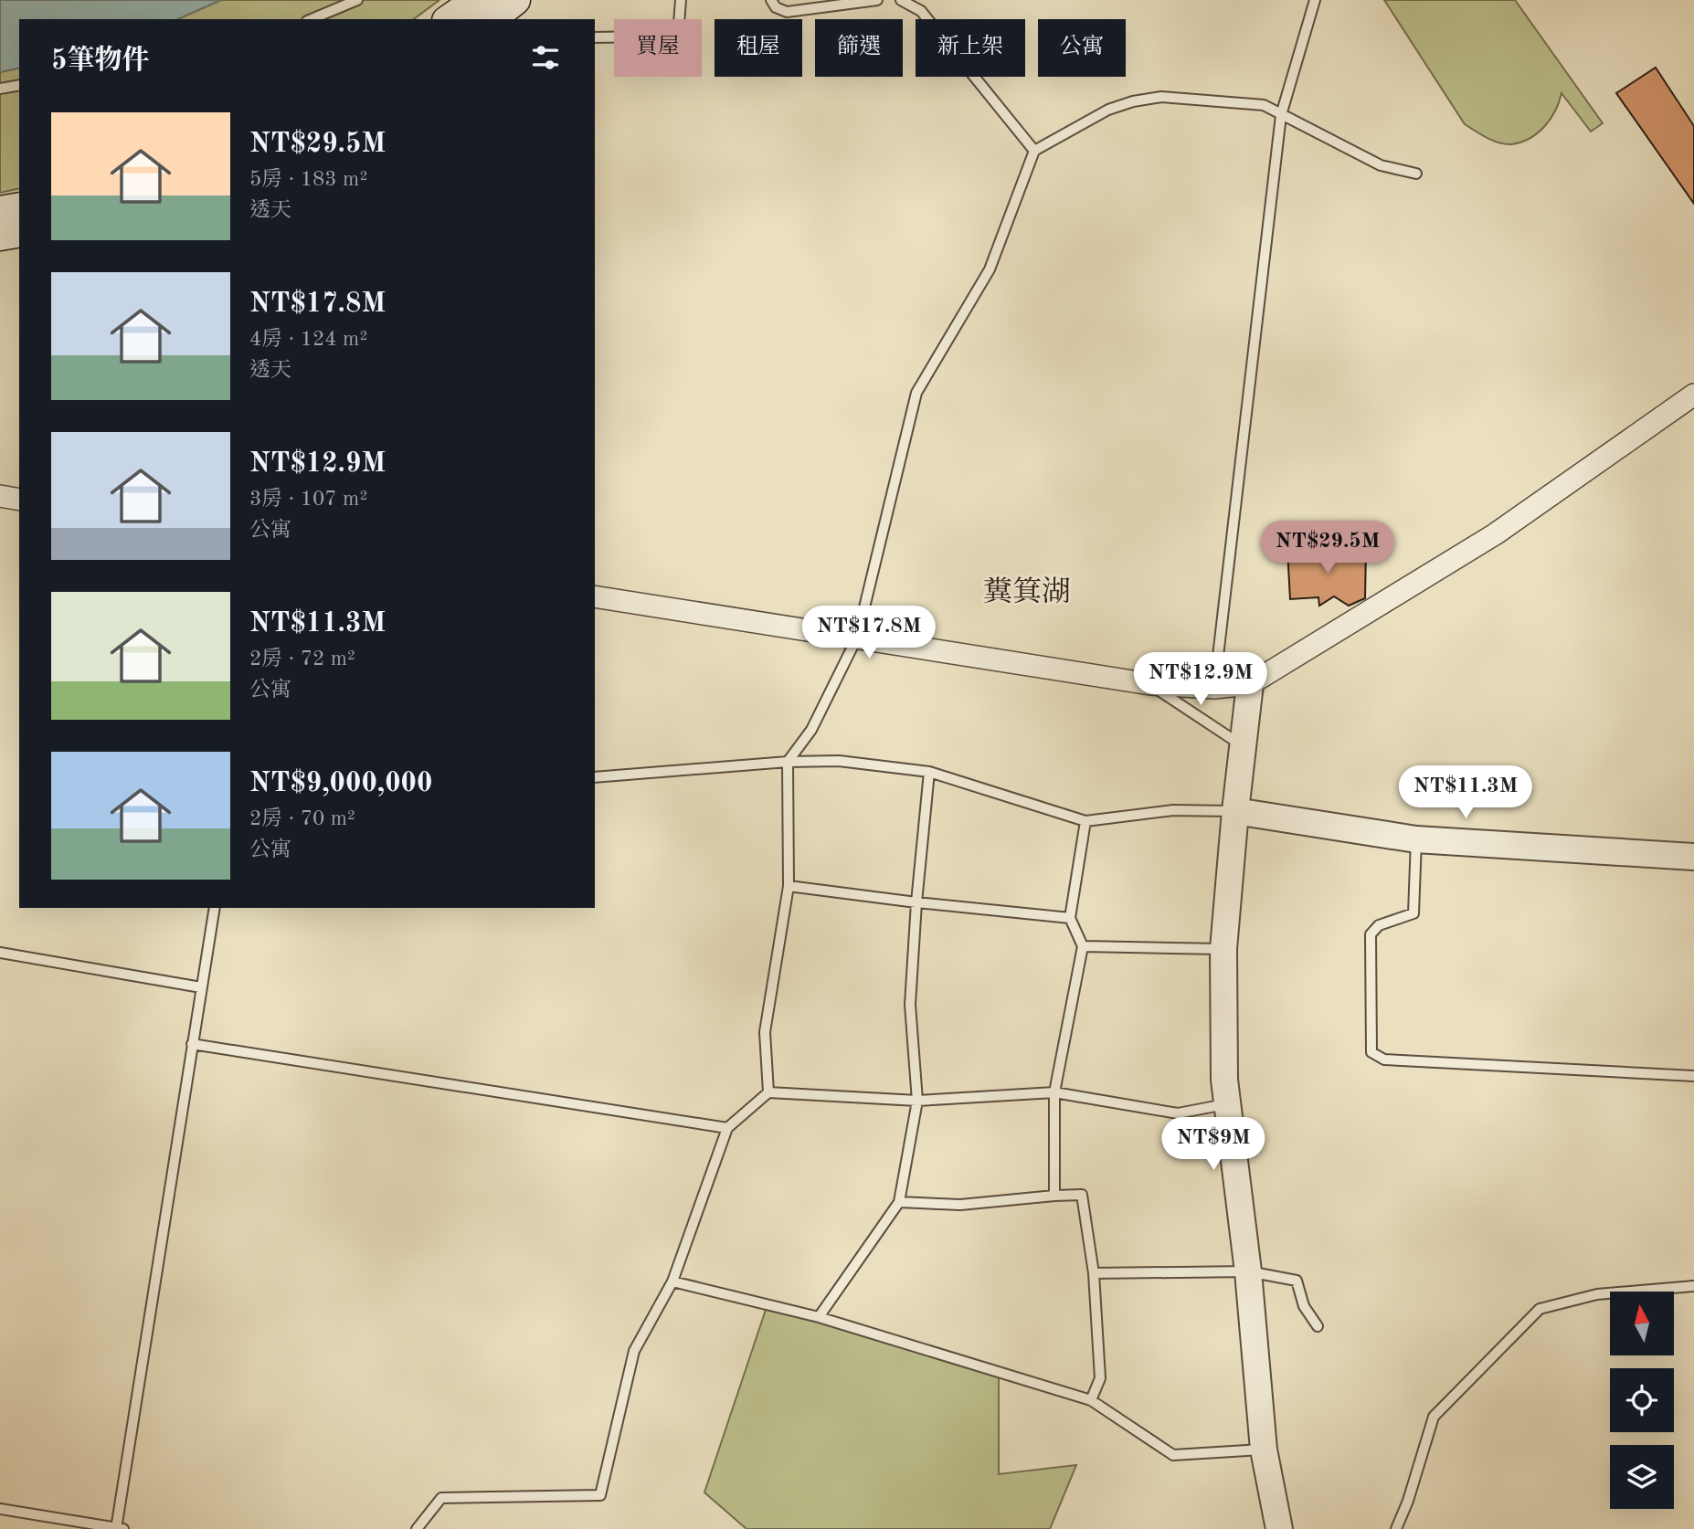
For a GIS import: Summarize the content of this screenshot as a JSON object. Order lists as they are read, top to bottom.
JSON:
{
  "districts": ["糞箕湖"],
  "north": "top",
  "page": {
    "chip": [
      "買屋",
      "租屋",
      "篩選",
      "新上架",
      "公寓"
    ],
    "heading": "5筆物件",
    "list": [
      {
        "name": "NT$29.5M",
        "note": "5房 · 183 m² · 透天"
      },
      {
        "name": "NT$17.8M",
        "note": "4房 · 124 m² · 透天"
      },
      {
        "name": "NT$12.9M",
        "note": "3房 · 107 m² · 公寓"
      },
      {
        "name": "NT$11.3M",
        "note": "2房 · 72 m² · 公寓"
      },
      {
        "name": "NT$9,000,000",
        "note": "2房 · 70 m² · 公寓"
      }
    ],
    "price": [
      "NT$29.5M",
      "NT$17.8M",
      "NT$12.9M",
      "NT$11.3M",
      "NT$9M"
    ]
  }
}
